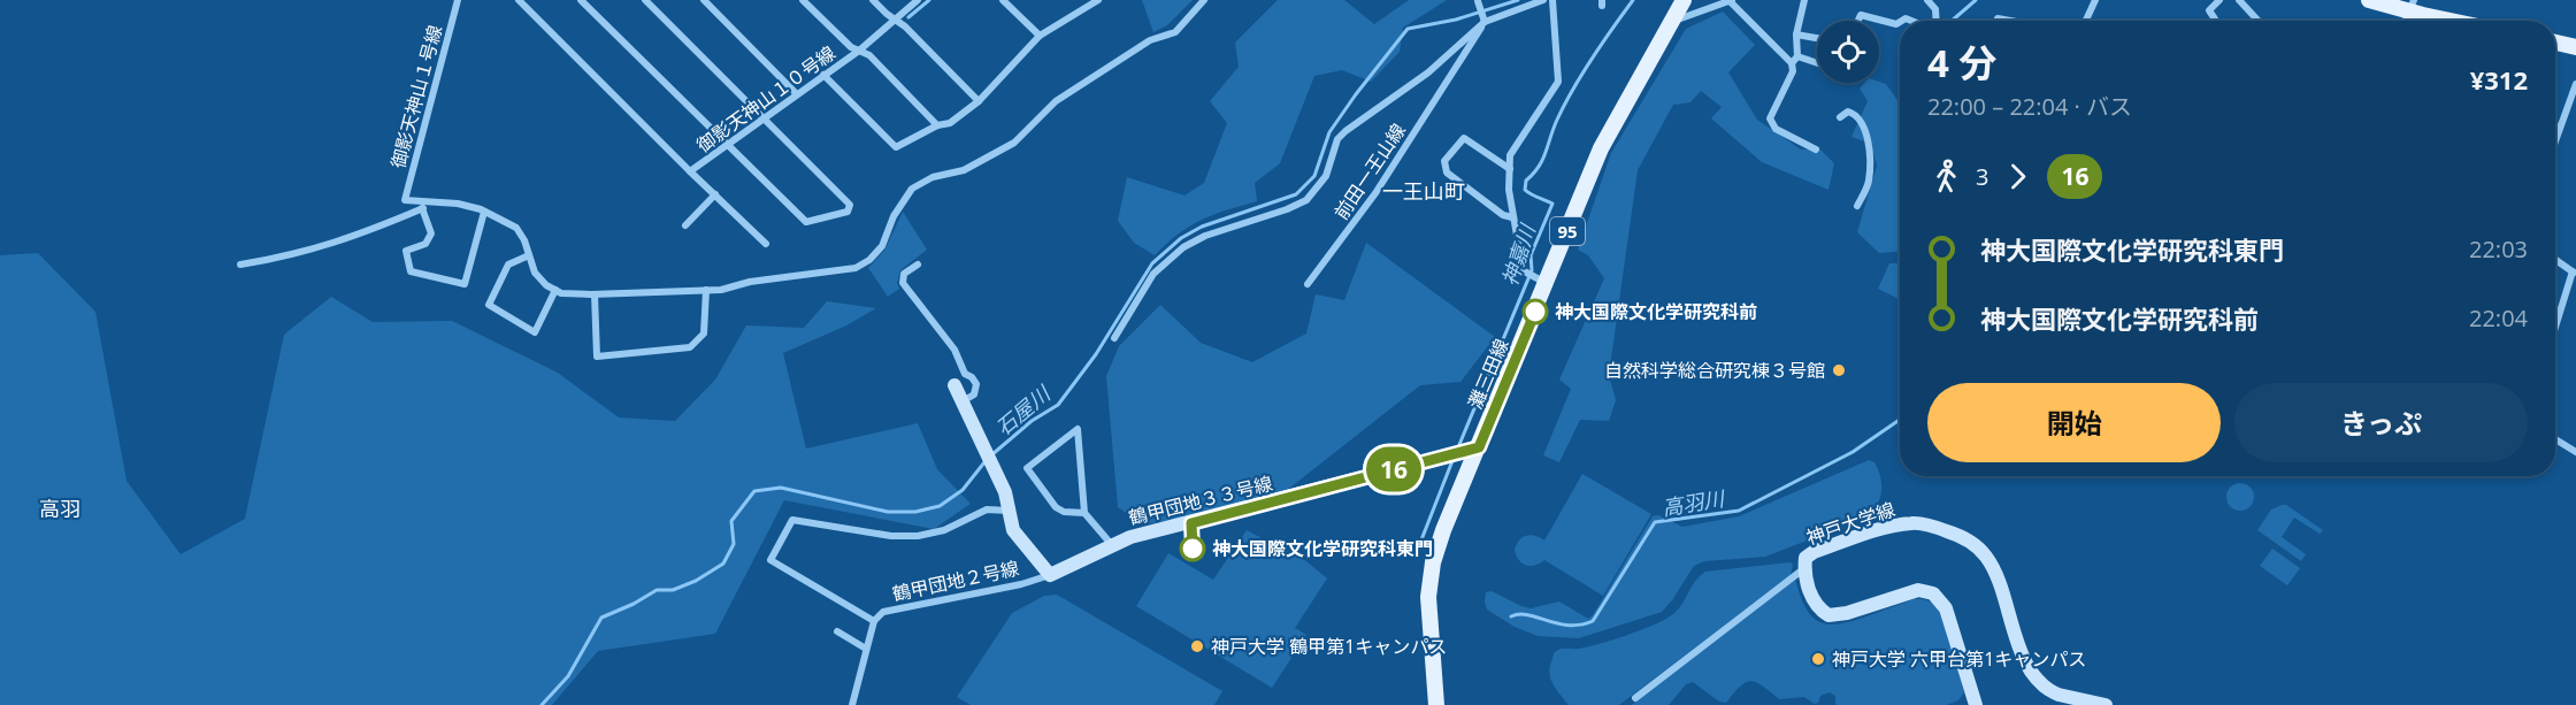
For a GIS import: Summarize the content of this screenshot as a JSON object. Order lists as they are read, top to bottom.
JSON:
{
  "streets": {
    "main road": ["95", "灘三田線"],
    "street": [
      "御影天神山１号線",
      "御影天神山１０号線",
      "前田一王山線",
      "鶴甲団地３３号線",
      "神戸大学線",
      "鶴甲団地２号線"
    ]
  },
  "crossings": [
    ["灘三田線", "鶴甲団地３３号線"],
    ["鶴甲団地３３号線", "鶴甲団地２号線"]
  ],
  "districts": ["一王山町", "高羽"],
  "water": ["神嘉川", "石屋川", "高羽川"],
  "places": [
    "神大国際文化学研究科前",
    "自然科学総合研究棟３号館",
    "神大国際文化学研究科東門",
    "神戸大学 鶴甲第1キャンパス",
    "神戸大学 六甲台第1キャンパス"
  ],
  "lines": ["bus line 16"],
  "page": {
    "on_map": "16",
    "heading": ["4 分", "22:00 – 22:04 · バス", "¥312"],
    "legs": ["3", "16"],
    "list": [
      {
        "name": "神大国際文化学研究科東門",
        "value": "22:03"
      },
      {
        "name": "神大国際文化学研究科前",
        "value": "22:04"
      }
    ],
    "buttons": ["開始", "きっぷ"]
  }
}
